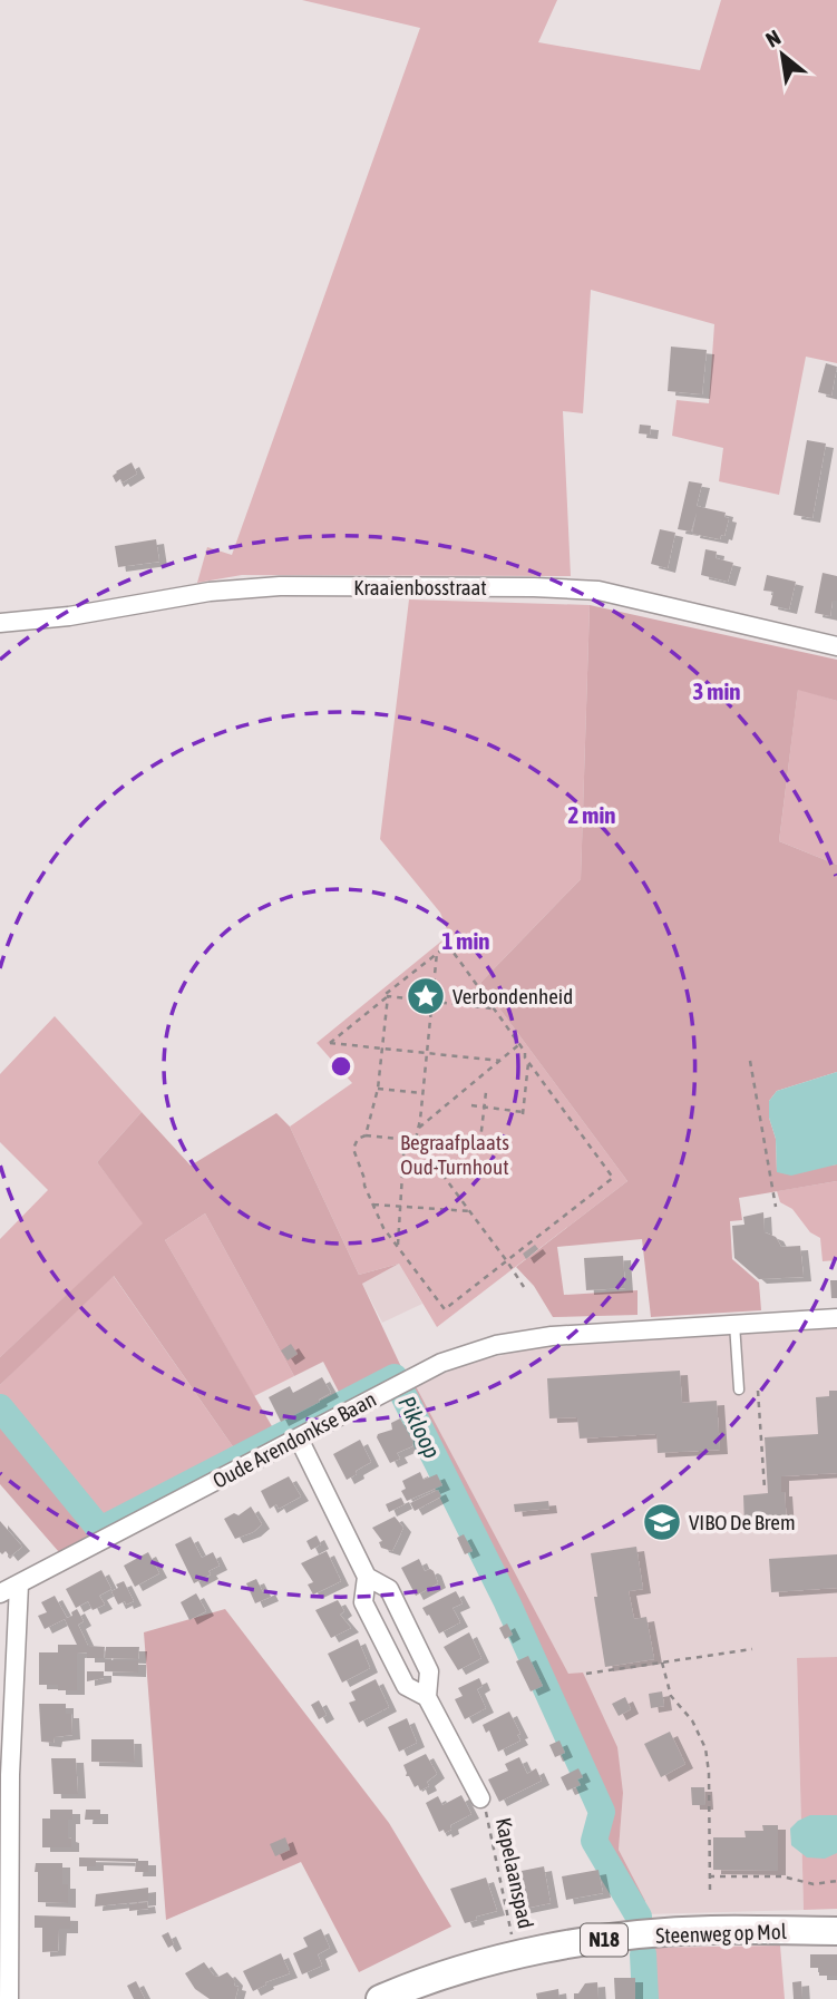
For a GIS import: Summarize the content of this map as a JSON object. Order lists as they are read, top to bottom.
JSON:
{
  "streets": {
    "main road": ["Steenweg op Mol", "N18"],
    "street": ["Kraaienbosstraat", "Oude Arendonkse Baan"],
    "path": ["Kapelaanspad"]
  },
  "crossings": [
    ["Kapelaanspad", "Steenweg op Mol"]
  ],
  "water": ["Pikloop"],
  "parks": ["Begraafplaats Oud-Turnhout"],
  "places": {
    "place": ["Verbondenheid"],
    "school or university": ["VIBO De Brem"]
  },
  "north": "top left",
  "rings": ["3 min", "2 min", "1 min"]
}
